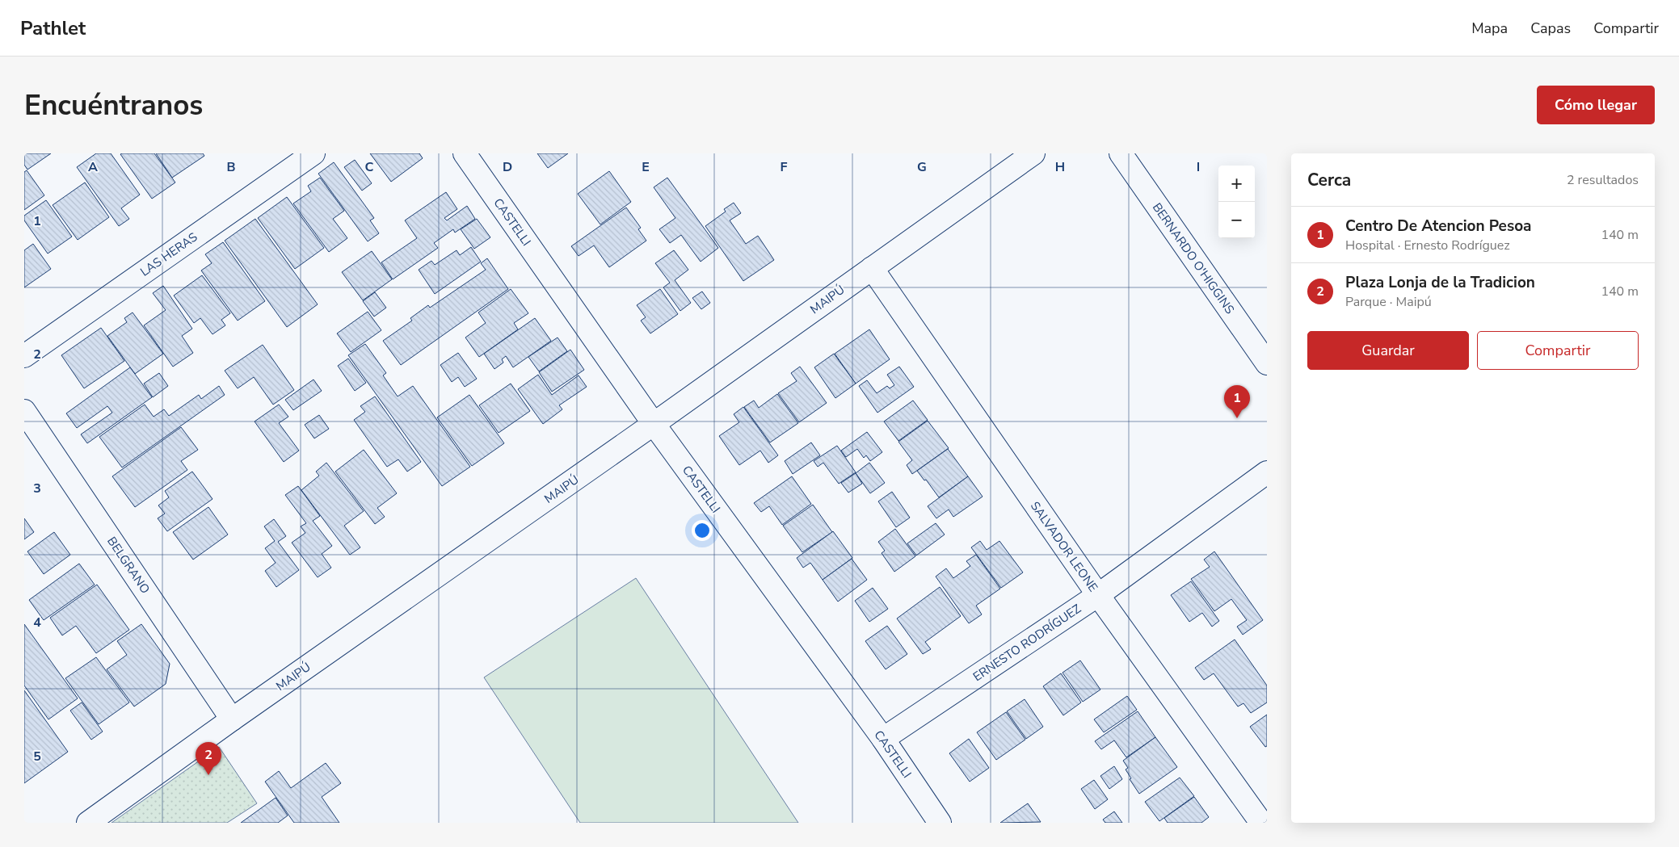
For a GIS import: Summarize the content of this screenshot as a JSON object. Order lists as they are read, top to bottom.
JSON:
{
  "streets": {
    "street": [
      "CASTELLI",
      "LAS HERAS",
      "BERNARDO O'HIGGINS",
      "MAIPÚ",
      "SALVADOR LEONE",
      "BELGRANO",
      "ERNESTO RODRÍGUEZ"
    ]
  },
  "crossings": [
    ["CASTELLI", "MAIPÚ"],
    ["CASTELLI", "ERNESTO RODRÍGUEZ"],
    ["MAIPÚ", "SALVADOR LEONE"],
    ["MAIPÚ", "BELGRANO"],
    ["SALVADOR LEONE", "ERNESTO RODRÍGUEZ"]
  ],
  "page": {
    "header": "Pathlet",
    "nav": ["Mapa", "Capas", "Compartir"],
    "buttons": [
      "Cómo llegar",
      ["Guardar", "Compartir"]
    ],
    "title": "Encuéntranos",
    "heading": ["Cerca", "2 resultados"],
    "map_buttons": ["+", "−"],
    "list": [
      {
        "mark": "1",
        "name": "Centro De Atencion Pesoa",
        "note": "Hospital · Ernesto Rodríguez",
        "value": "140 m"
      },
      {
        "mark": "2",
        "name": "Plaza Lonja de la Tradicion",
        "note": "Parque · Maipú",
        "value": "140 m"
      }
    ],
    "pins": ["1", "2"]
  },
  "grid": {
    "columns": [
      "A",
      "B",
      "C",
      "D",
      "E",
      "F",
      "G",
      "H",
      "I"
    ],
    "rows": [
      "1",
      "2",
      "3",
      "4",
      "5"
    ]
  }
}
